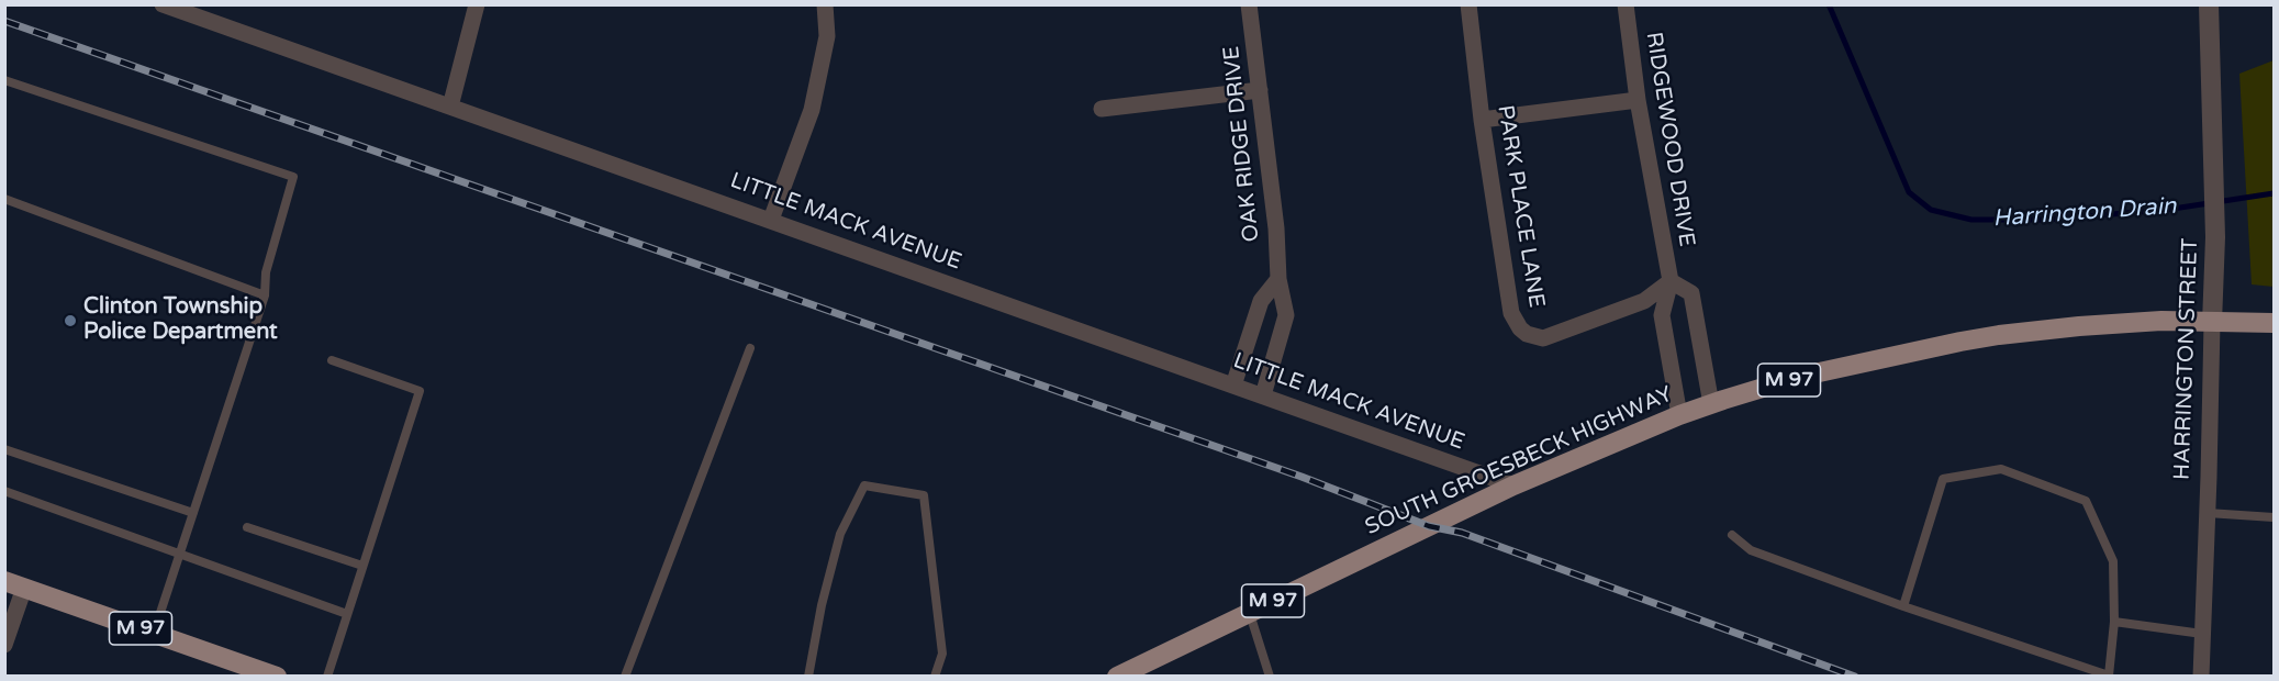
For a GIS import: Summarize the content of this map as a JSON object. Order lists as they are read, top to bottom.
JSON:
{
  "streets": {
    "main road": ["M 97", "SOUTH GROESBECK HIGHWAY"],
    "street": [
      "RIDGEWOOD DRIVE",
      "OAK RIDGE DRIVE",
      "PARK PLACE LANE",
      "LITTLE MACK AVENUE",
      "HARRINGTON STREET"
    ]
  },
  "crossings": [
    ["RIDGEWOOD DRIVE", "PARK PLACE LANE"],
    ["RIDGEWOOD DRIVE", "SOUTH GROESBECK HIGHWAY"],
    ["OAK RIDGE DRIVE", "LITTLE MACK AVENUE"],
    ["LITTLE MACK AVENUE", "SOUTH GROESBECK HIGHWAY"],
    ["HARRINGTON STREET", "SOUTH GROESBECK HIGHWAY"]
  ],
  "water": ["Harrington Drain"],
  "places": ["Clinton Township Police Department"]
}
